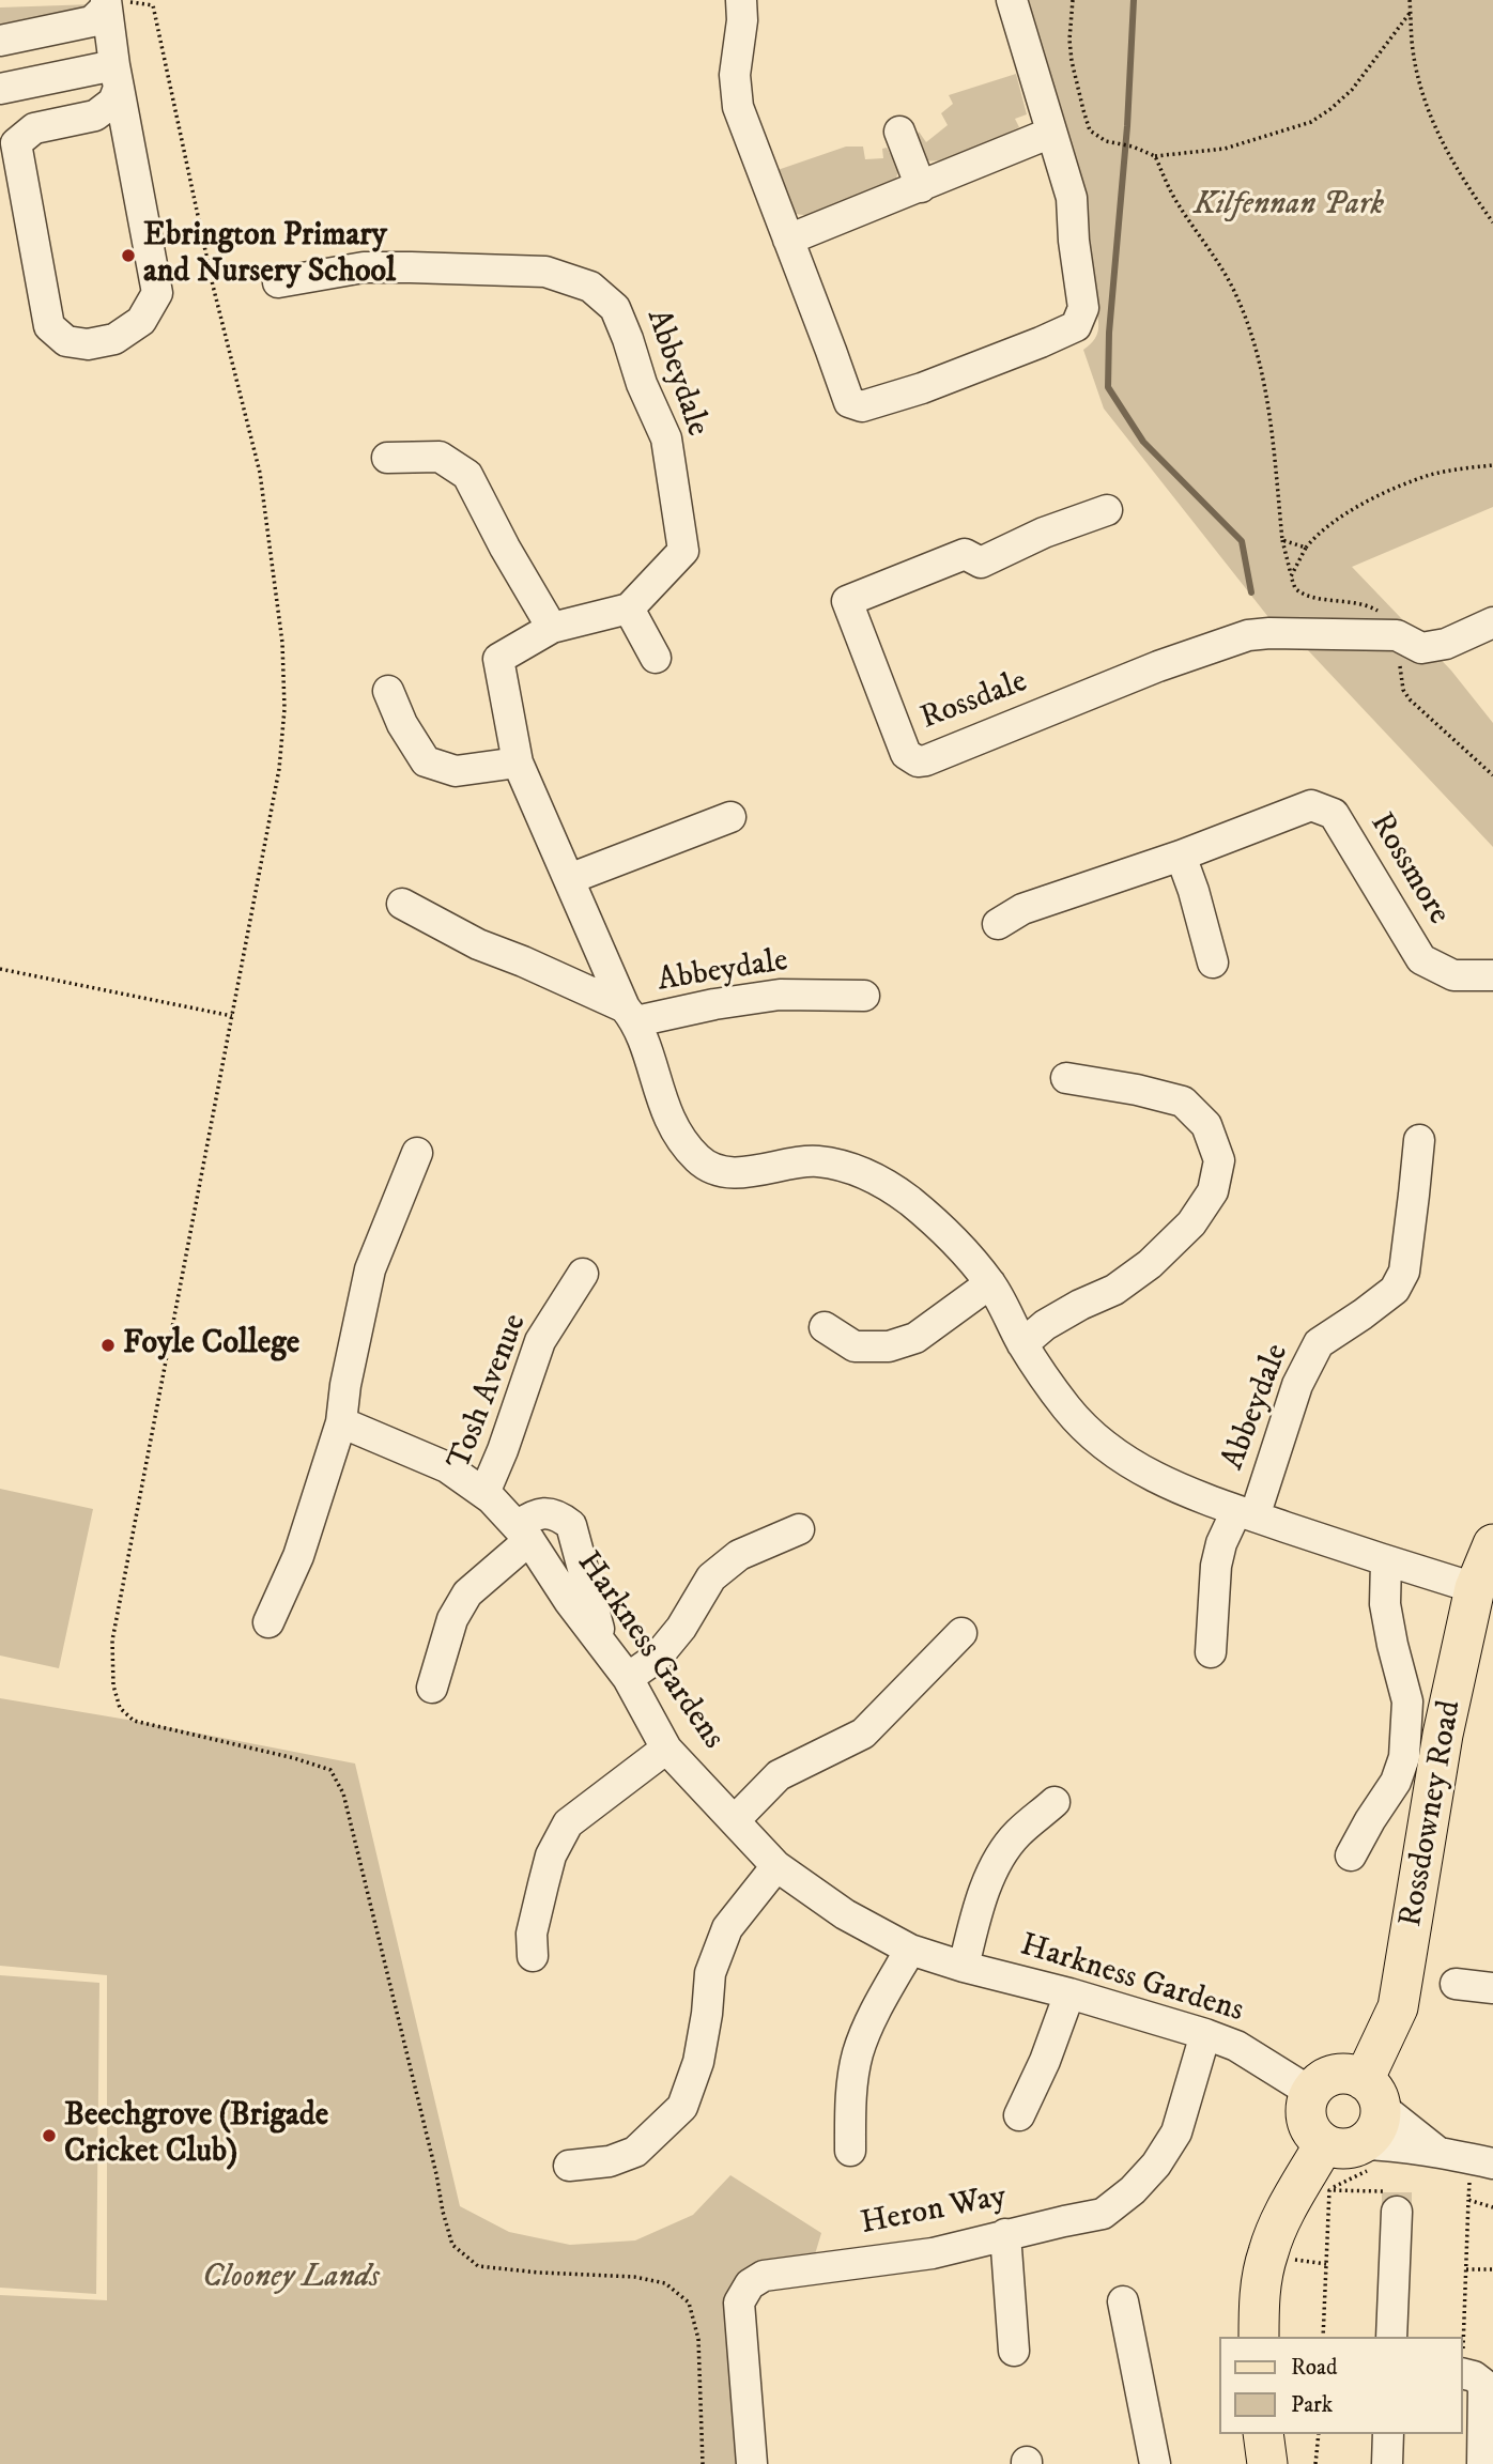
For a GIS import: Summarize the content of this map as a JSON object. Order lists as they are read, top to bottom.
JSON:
{
  "streets": {
    "main road": ["Rossdowney Road"],
    "street": [
      "Abbeydale",
      "Rossdale",
      "Rossmore",
      "Tosh Avenue",
      "Harkness Gardens",
      "Heron Way"
    ]
  },
  "crossings": [
    ["Abbeydale", "Rossdowney Road"],
    ["Tosh Avenue", "Harkness Gardens"],
    ["Harkness Gardens", "Rossdowney Road"],
    ["Harkness Gardens", "Heron Way"]
  ],
  "parks": ["Kilfennan Park", "Clooney Lands"],
  "places": ["Ebrington Primary and Nursery School", "Foyle College", "Beechgrove (Brigade Cricket Club)"],
  "legend": ["Road", "Park"]
}
